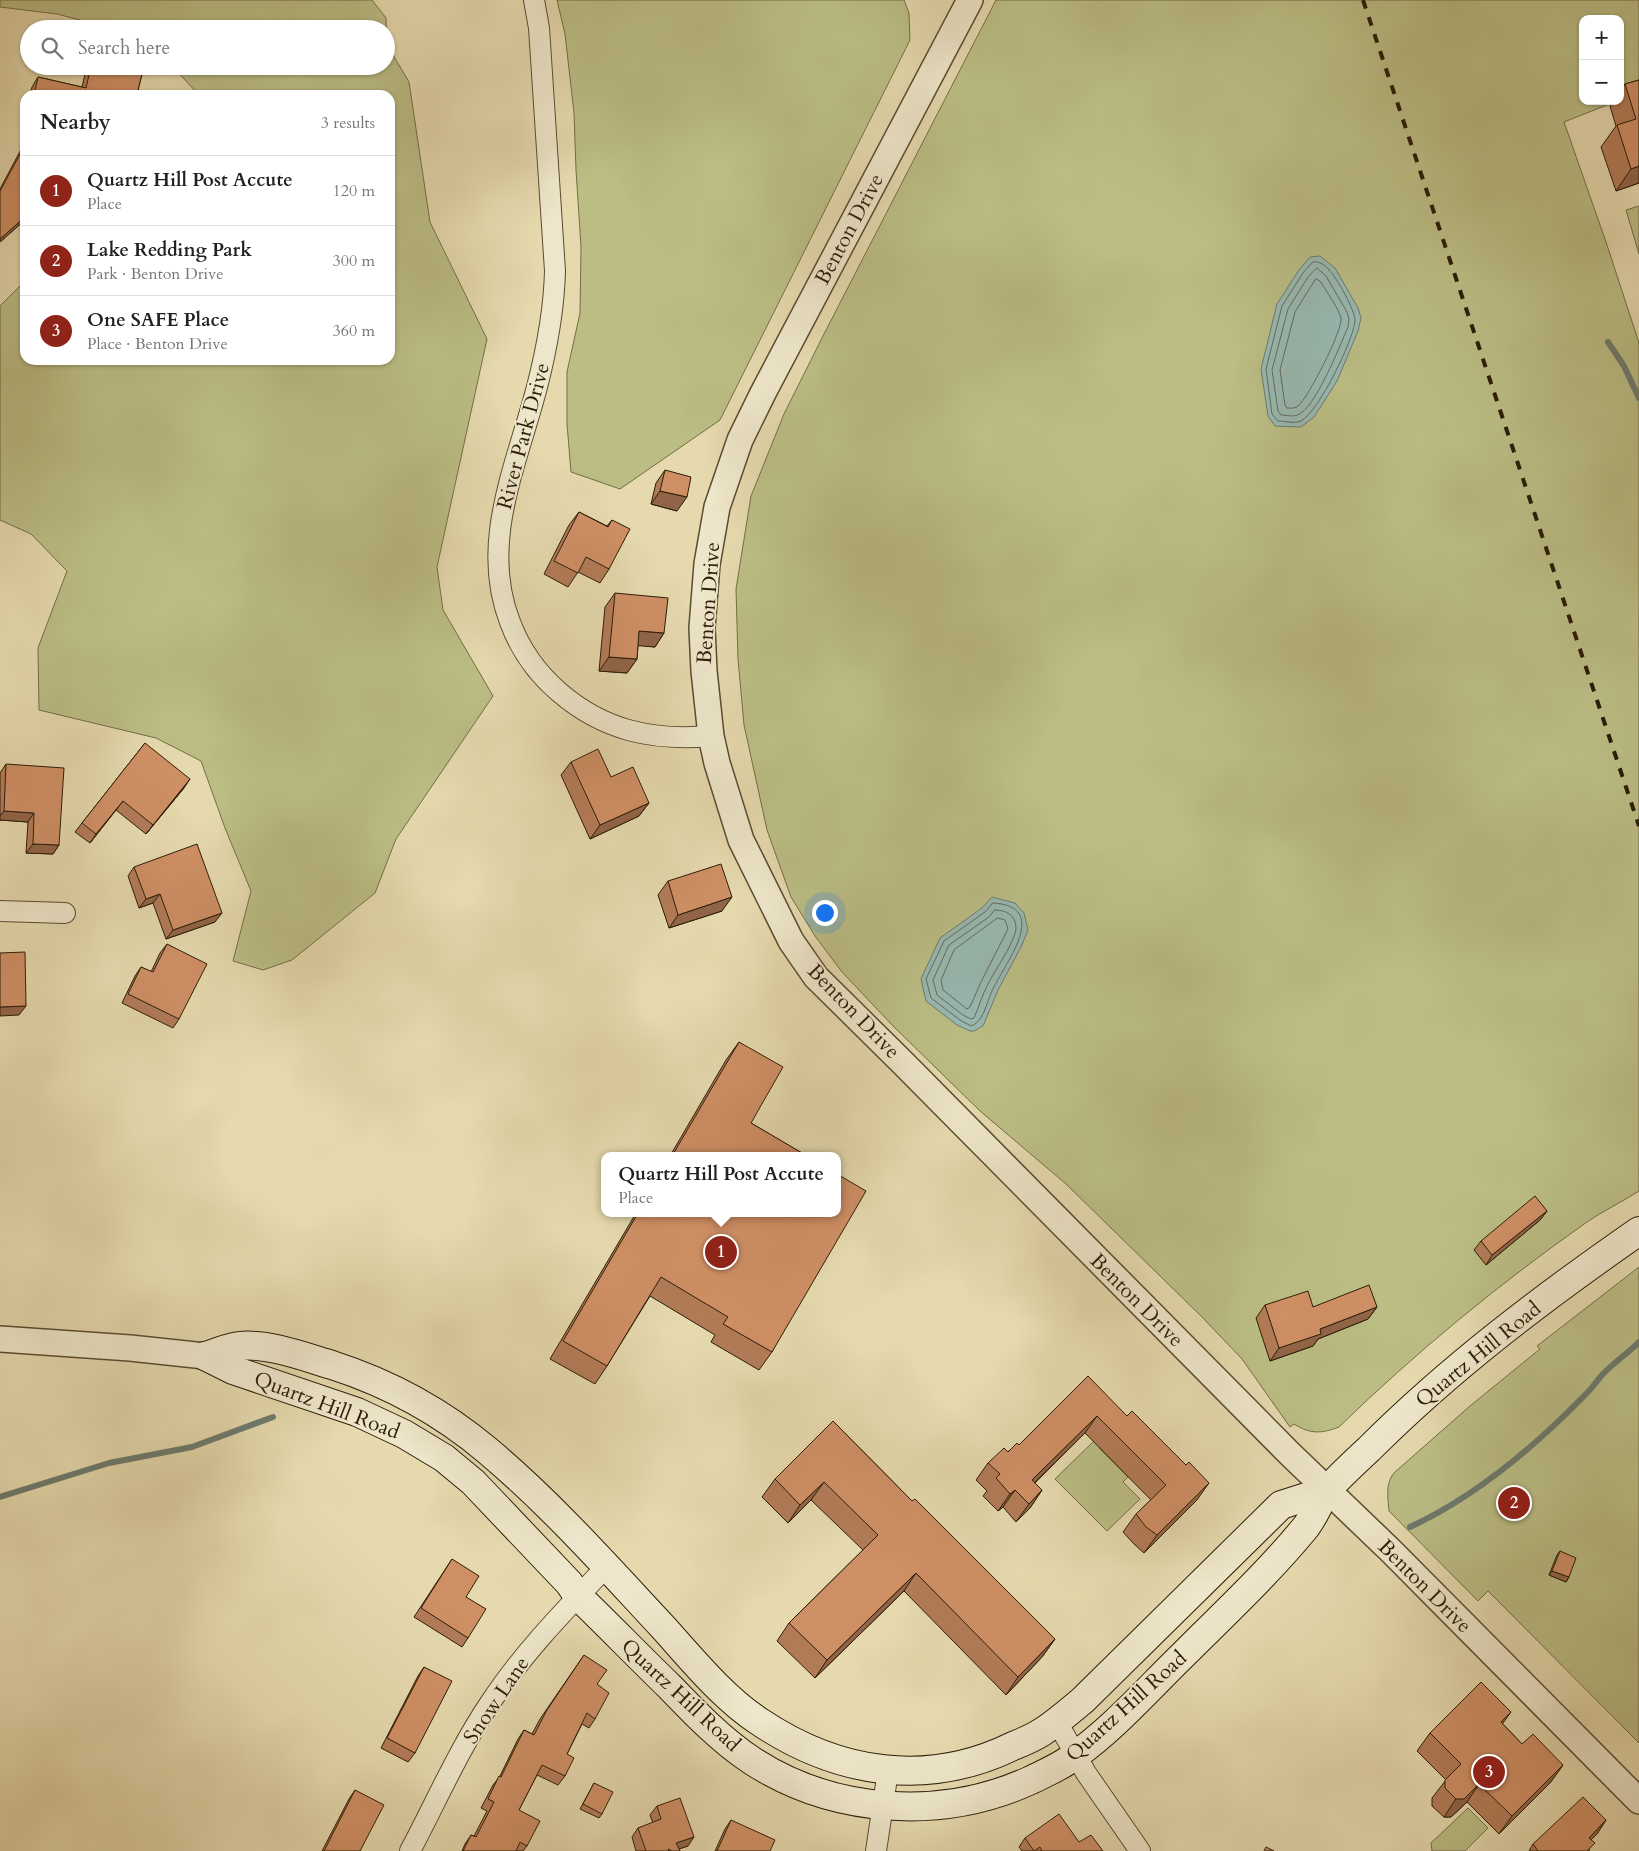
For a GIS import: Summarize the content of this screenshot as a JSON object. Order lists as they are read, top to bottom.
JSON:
{
  "streets": {
    "main road": ["Quartz Hill Road"],
    "street": ["Benton Drive", "River Park Drive", "Snow Lane"]
  },
  "crossings": [
    ["Benton Drive", "River Park Drive"],
    ["Benton Drive", "Quartz Hill Road"],
    ["Quartz Hill Road", "Snow Lane"]
  ],
  "page": {
    "map_buttons": ["+", "−"],
    "search": "Search here",
    "heading": ["Nearby", "3 results"],
    "list": [
      {
        "mark": "1",
        "name": "Quartz Hill Post Accute",
        "note": "Place",
        "value": "120 m"
      },
      {
        "mark": "2",
        "name": "Lake Redding Park",
        "note": "Park · Benton Drive",
        "value": "300 m"
      },
      {
        "mark": "3",
        "name": "One SAFE Place",
        "note": "Place · Benton Drive",
        "value": "360 m"
      }
    ],
    "popup": ["Quartz Hill Post Accute", "Place"],
    "pins": ["1", "2", "3"]
  }
}
